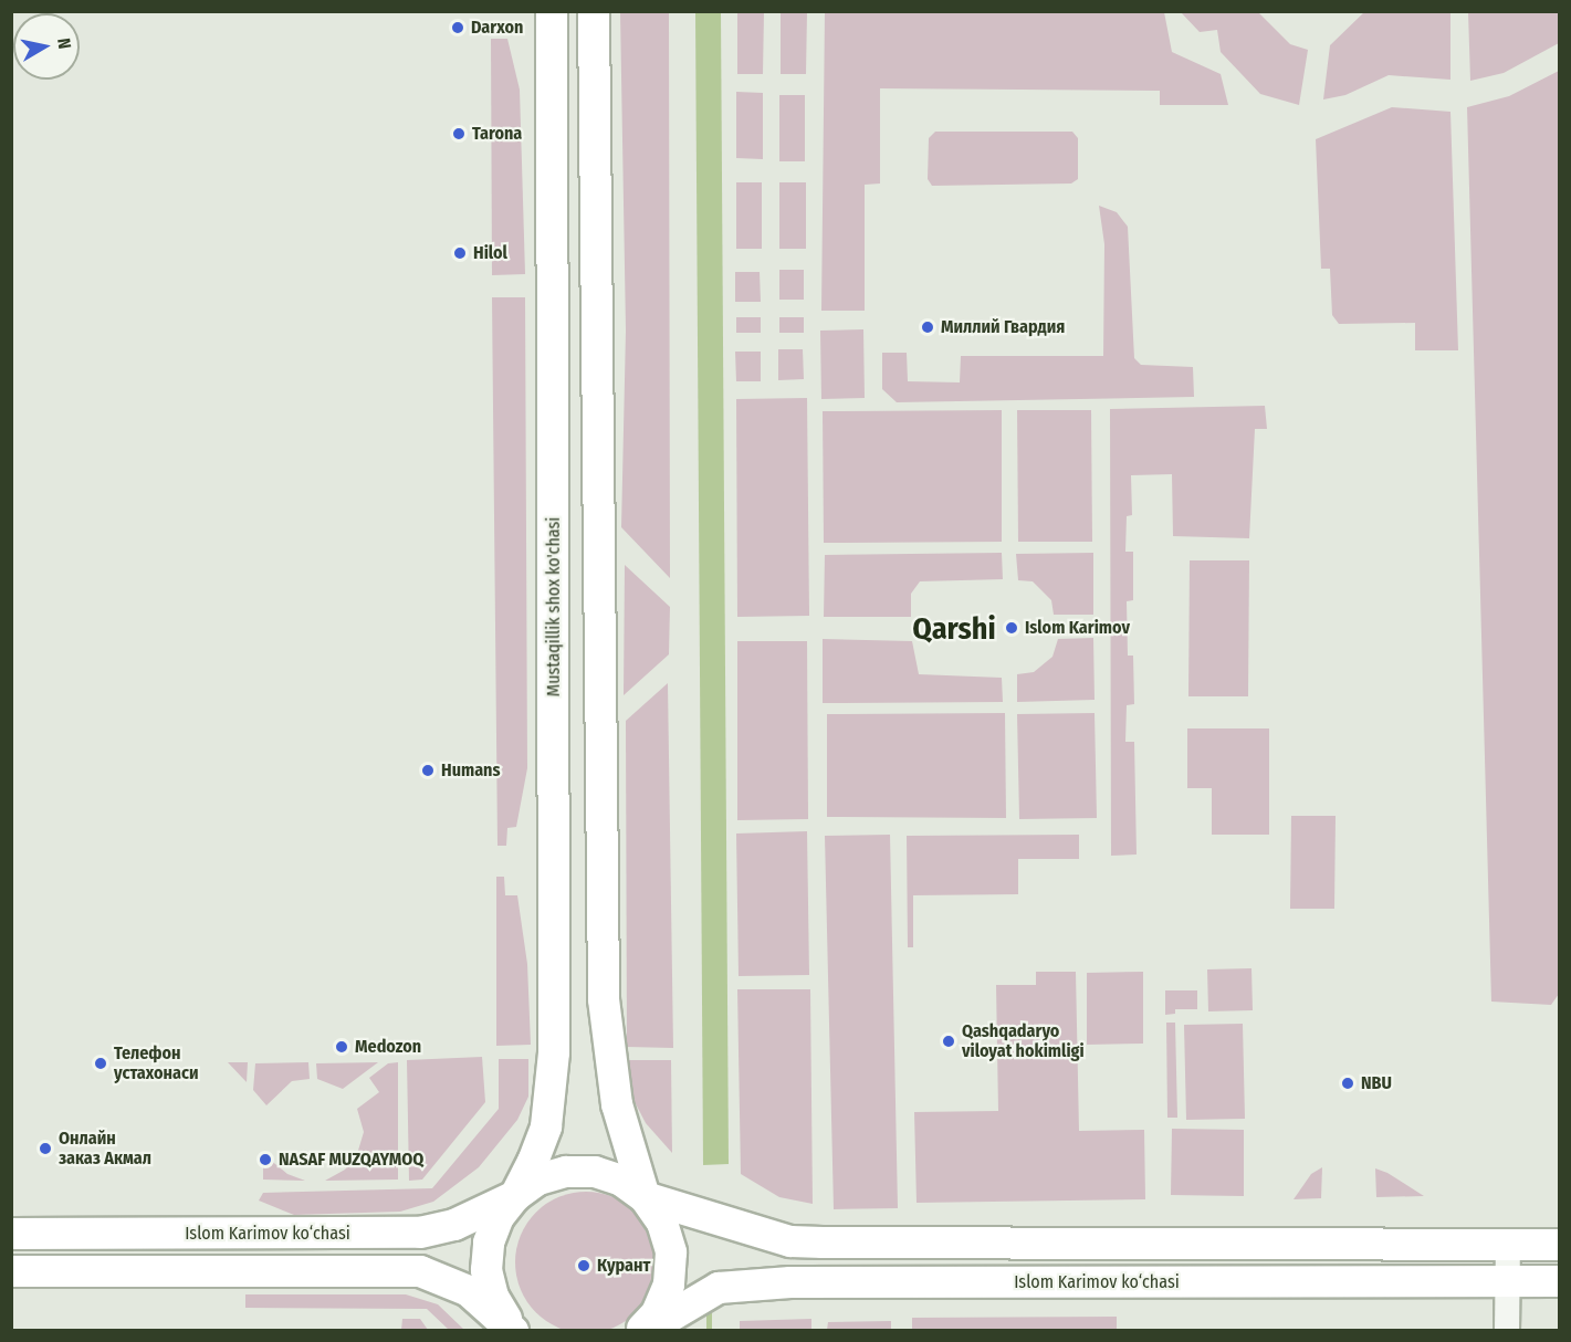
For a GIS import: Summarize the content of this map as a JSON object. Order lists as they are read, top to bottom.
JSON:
{
  "streets": {
    "main road": ["Mustaqillik shox ko'chasi", "Islom Karimov ko‘chasi"]
  },
  "crossings": [
    ["Mustaqillik shox ko'chasi", "Islom Karimov ko‘chasi"]
  ],
  "districts": ["Qarshi"],
  "places": [
    "Darxon",
    "Tarona",
    "Hilol",
    "Миллий Гвардия",
    "Islom Karimov",
    "Humans",
    "Qashqadaryo viloyat hokimligi",
    "Medozon",
    "Телефон устахонаси",
    "NBU",
    "Онлайн заказ Акмал",
    "NASAF MUZQAYMOQ",
    "Курант"
  ],
  "north": "right"
}
